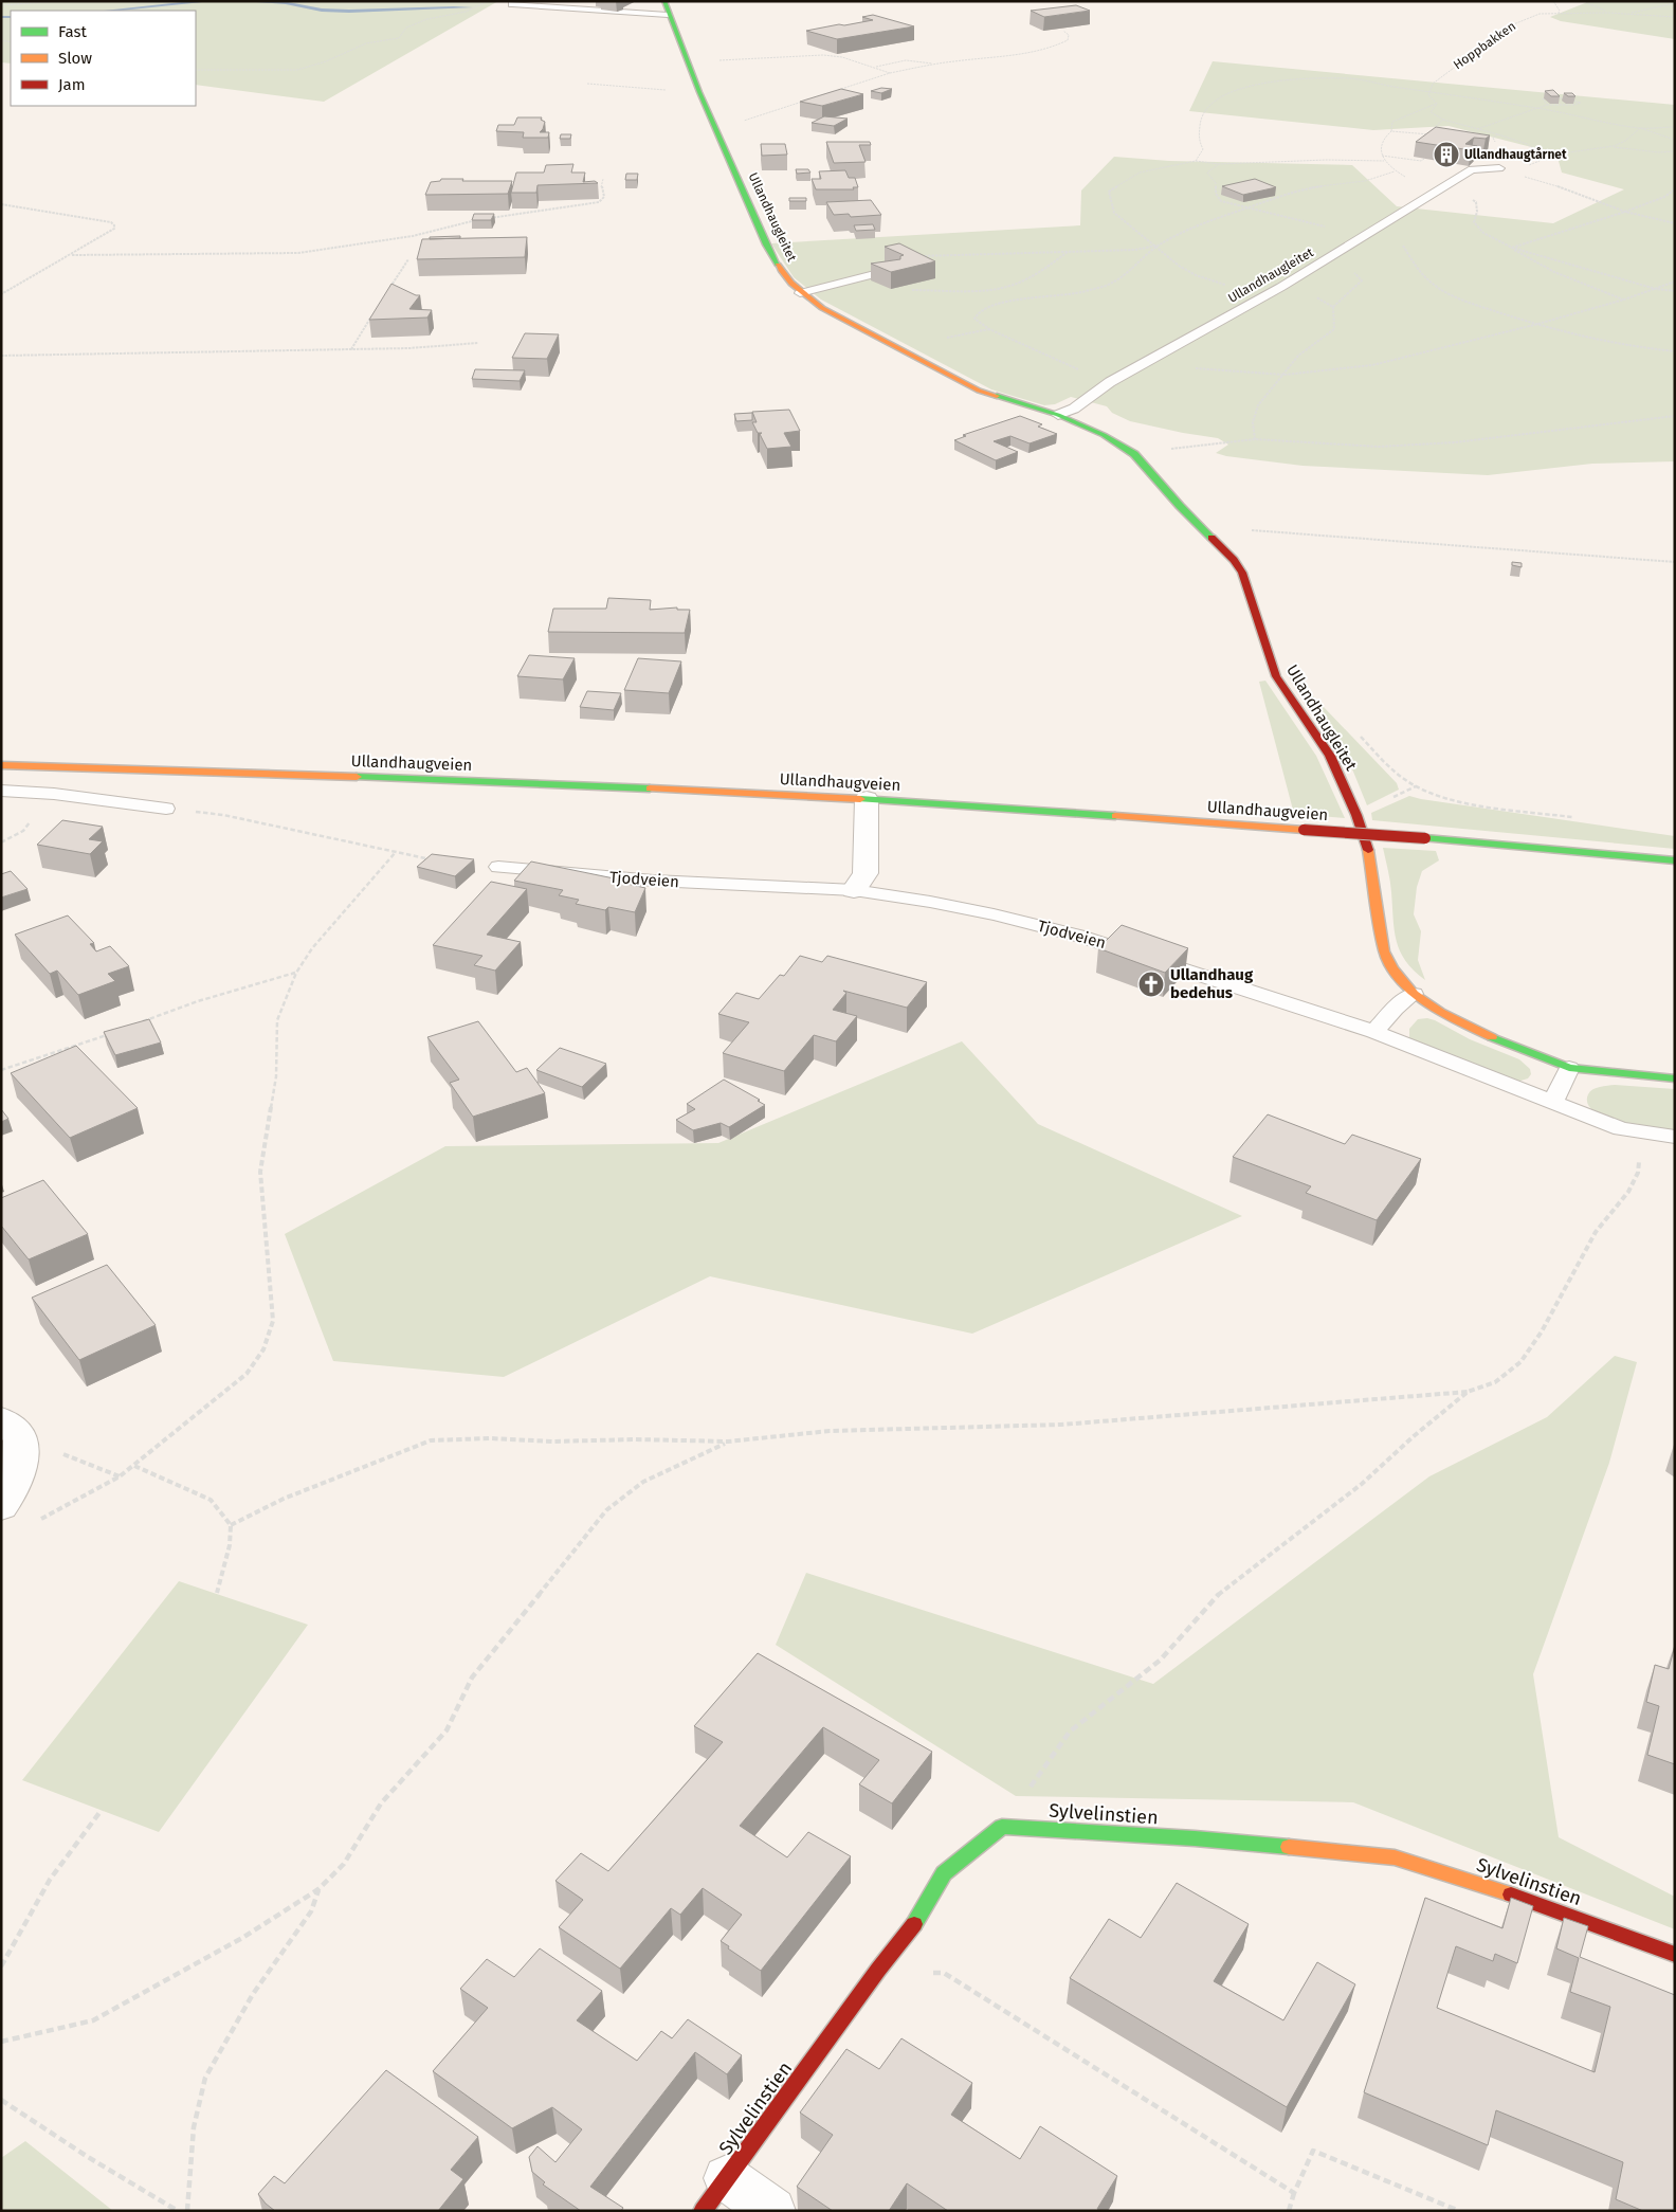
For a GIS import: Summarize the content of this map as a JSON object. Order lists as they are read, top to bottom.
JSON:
{
  "streets": {
    "street": ["Ullandhaugleitet", "Ullandhaugveien", "Sylvelinstien"],
    "lane": ["Tjodveien"],
    "path": ["Hoppbakken"]
  },
  "places": {
    "building": ["Ullandhaugtårnet"],
    "church": ["Ullandhaug bedehus"]
  },
  "legend": ["Fast", "Slow", "Jam"]
}
